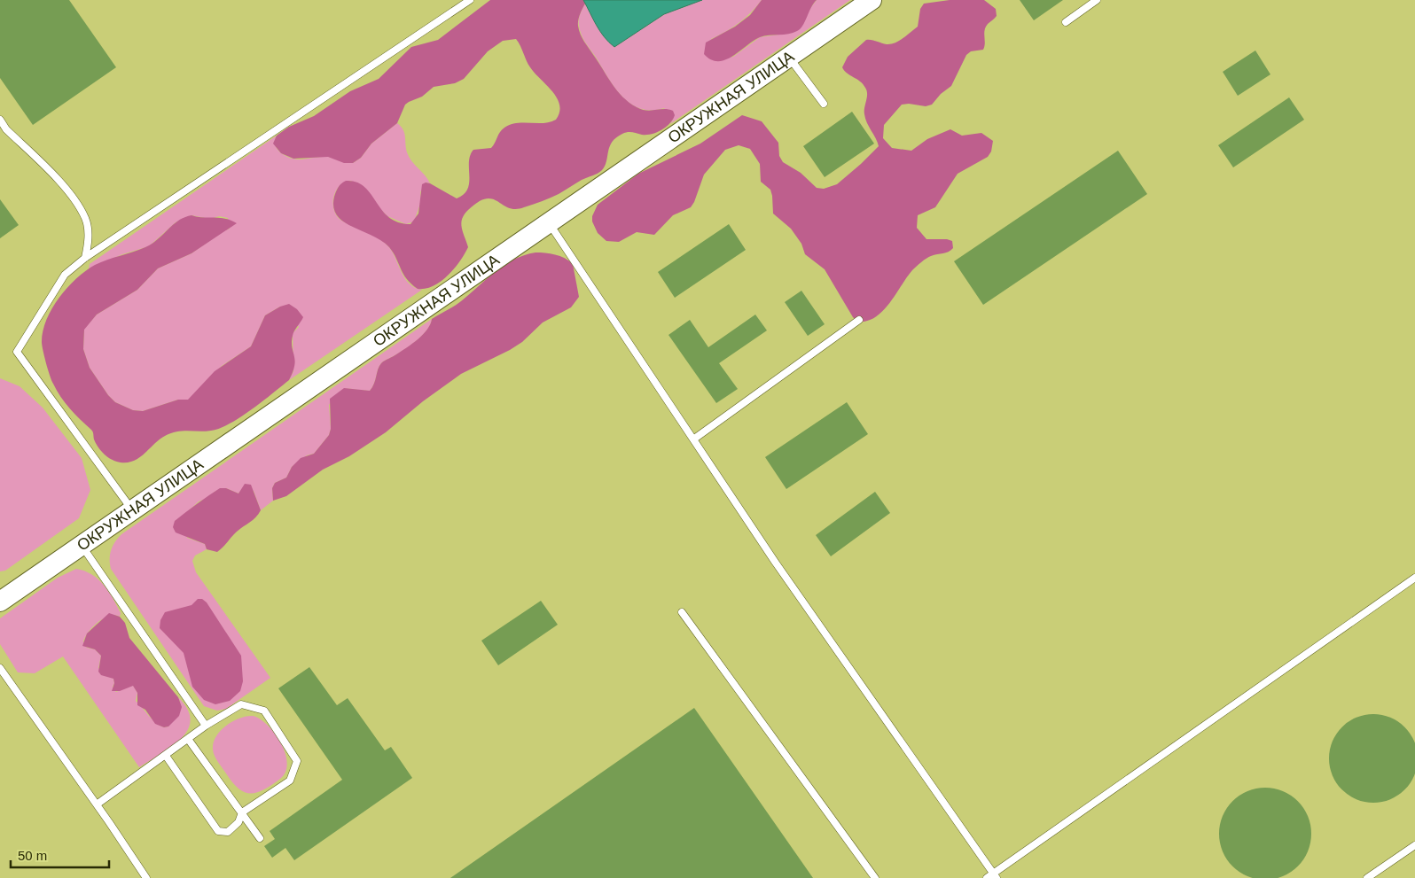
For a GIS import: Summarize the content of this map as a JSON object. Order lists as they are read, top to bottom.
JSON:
{
  "streets": {
    "main road": ["ОКРУЖНАЯ УЛИЦА"]
  },
  "scale_bar": "50 m"
}
